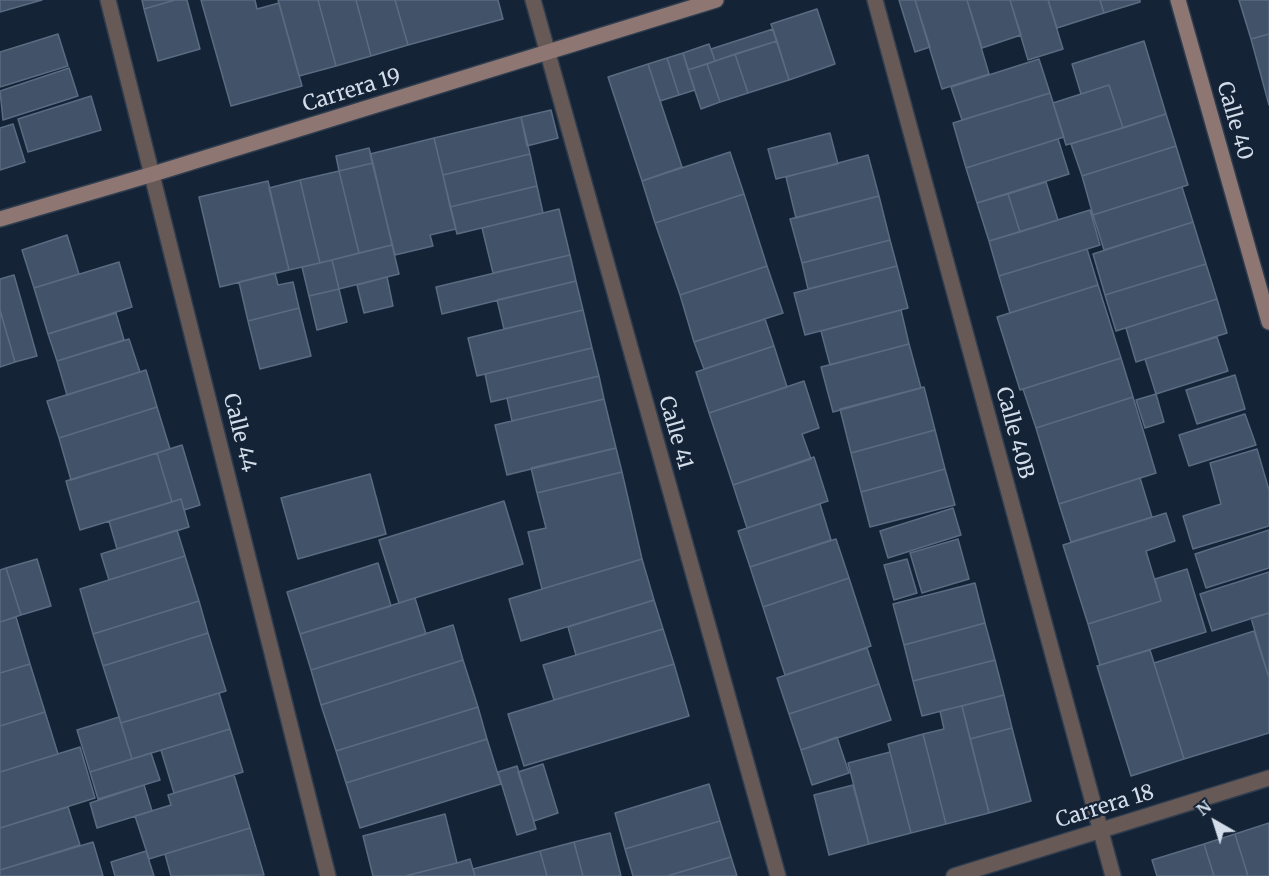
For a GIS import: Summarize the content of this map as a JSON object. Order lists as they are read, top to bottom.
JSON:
{
  "streets": {
    "street": [
      "Carrera 19",
      "Calle 40",
      "Calle 44",
      "Calle 41",
      "Calle 40B",
      "Carrera 18"
    ]
  },
  "crossings": [
    ["Carrera 19", "Calle 44"],
    ["Carrera 19", "Calle 41"],
    ["Calle 40B", "Carrera 18"]
  ],
  "north": "top left"
}
